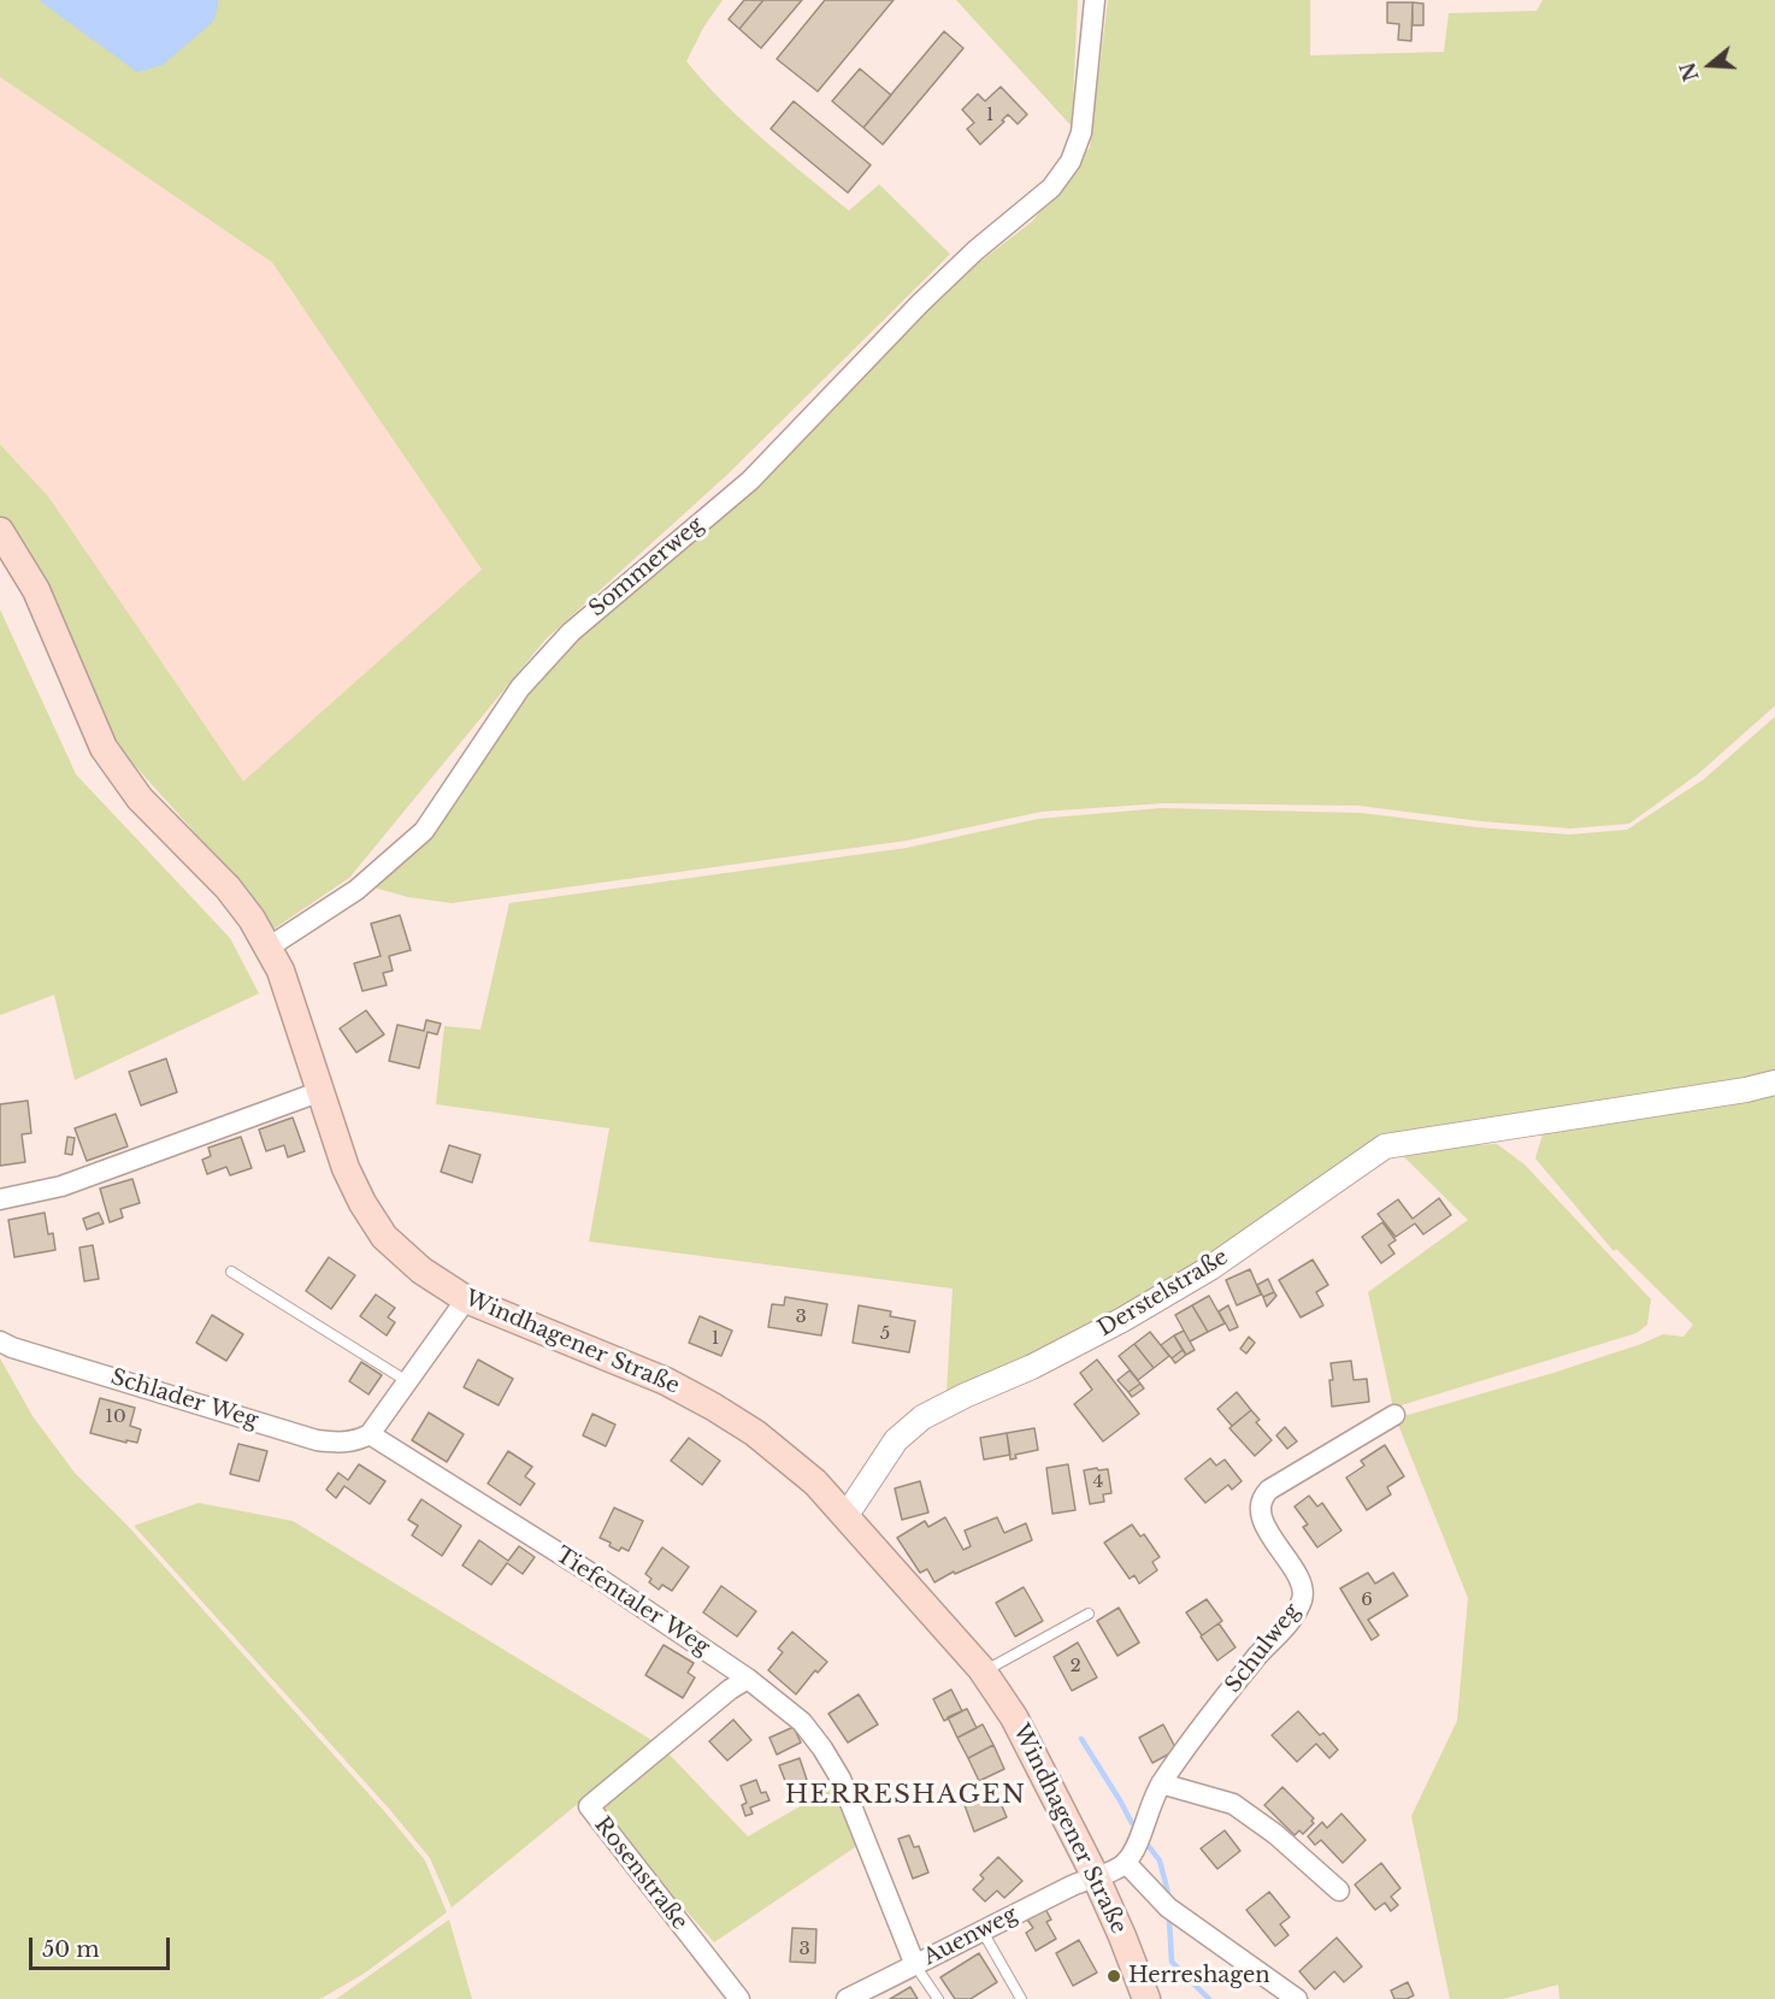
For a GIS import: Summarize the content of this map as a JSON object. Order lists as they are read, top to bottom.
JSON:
{
  "streets": {
    "main road": ["Windhagener Straße"],
    "street": [
      "Sommerweg",
      "Derstelstraße",
      "Schlader Weg",
      "Tiefentaler Weg",
      "Schulweg",
      "Rosenstraße",
      "Auenweg"
    ]
  },
  "crossings": [
    ["Sommerweg", "Windhagener Straße"],
    ["Derstelstraße", "Windhagener Straße"],
    ["Windhagener Straße", "Auenweg"],
    ["Schlader Weg", "Tiefentaler Weg"],
    ["Tiefentaler Weg", "Rosenstraße"],
    ["Tiefentaler Weg", "Auenweg"]
  ],
  "districts": ["HERRESHAGEN"],
  "places": ["Herreshagen"],
  "house_numbers": [
    "1",
    "3",
    "5",
    "1",
    "10",
    "4",
    "6",
    "2",
    "3"
  ],
  "scale_bar": "50 m",
  "north": "left"
}
